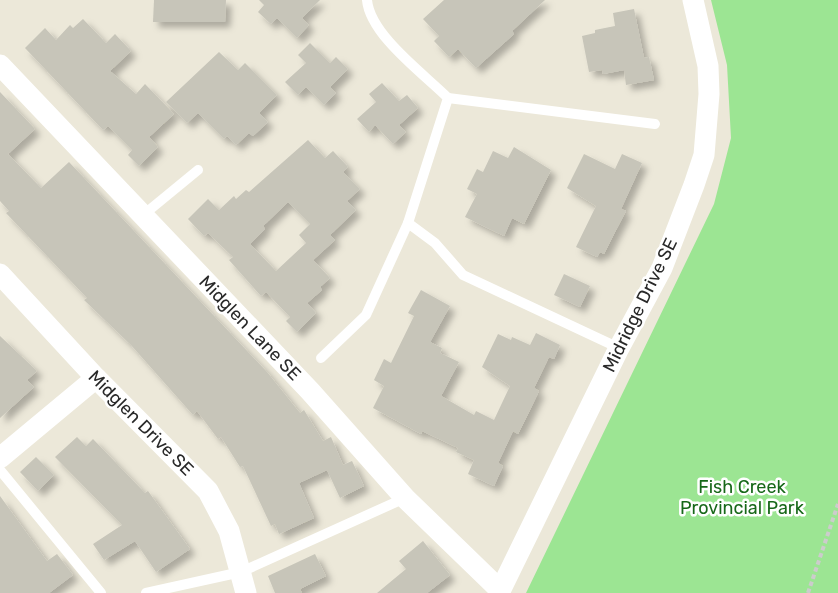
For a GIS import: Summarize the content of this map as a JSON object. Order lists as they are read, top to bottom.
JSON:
{
  "streets": {
    "street": ["Midridge Drive SE", "Midglen Lane SE", "Midglen Drive SE"]
  },
  "crossings": [
    ["Midridge Drive SE", "Midglen Lane SE"]
  ],
  "parks": ["Fish Creek Provincial Park"]
}
